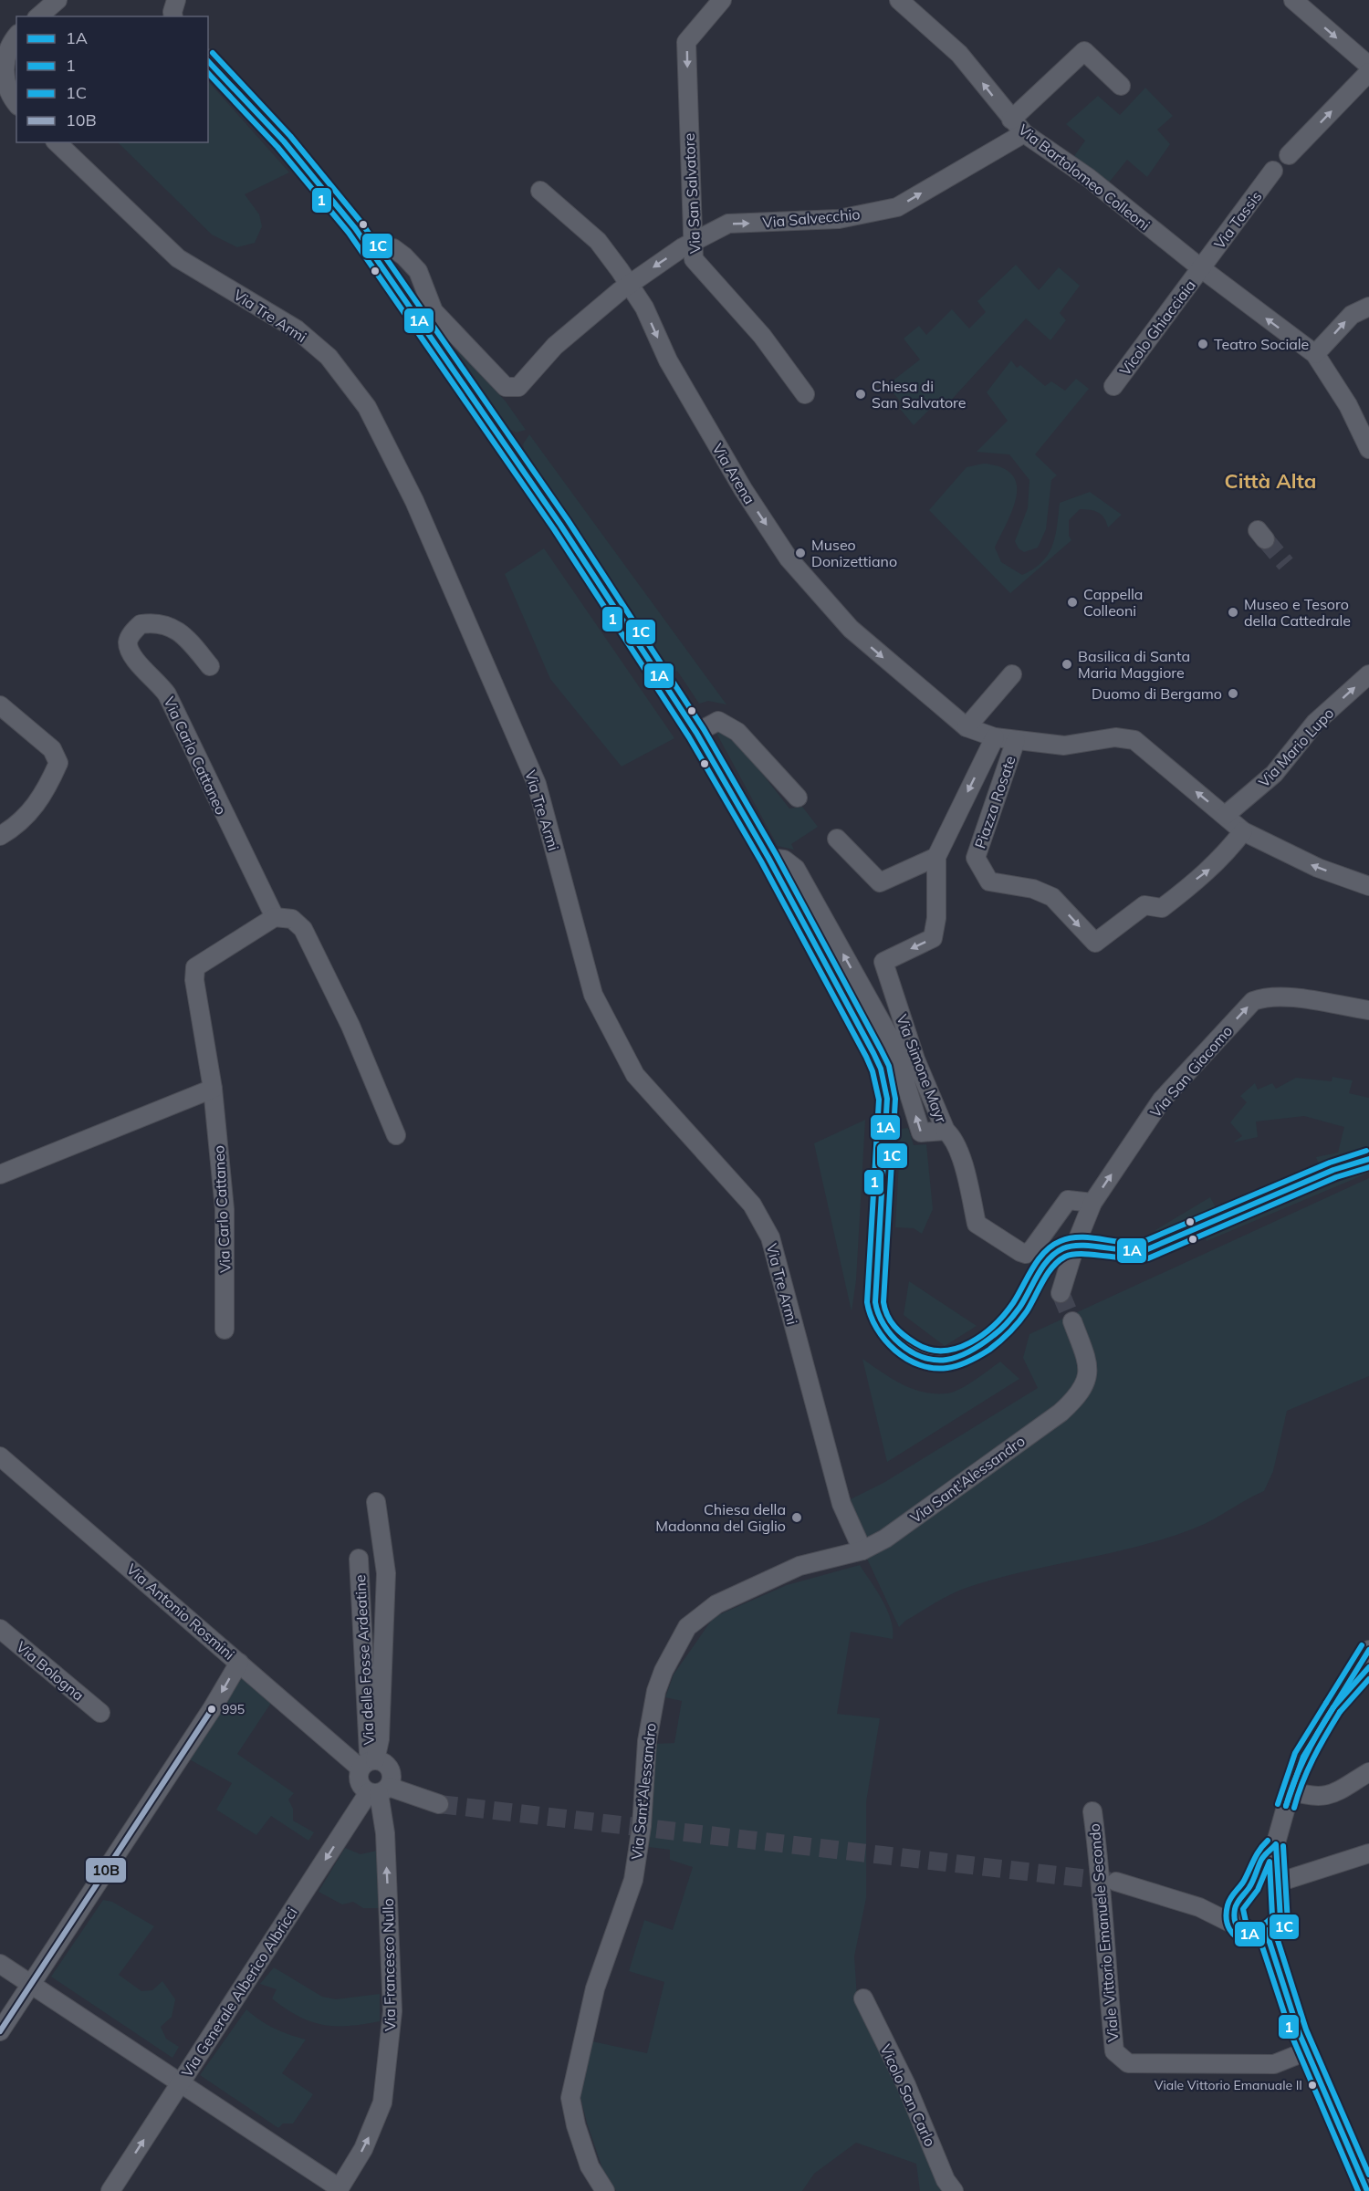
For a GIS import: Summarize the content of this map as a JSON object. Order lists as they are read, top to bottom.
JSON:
{
  "streets": {
    "street": [
      "Via Bartolomeo Colleoni",
      "Via San Salvatore",
      "Via Salvecchio",
      "Via Tassis",
      "Via Tre Armi",
      "Vicolo Ghiacciaia",
      "Via Arena",
      "Via Mario Lupo",
      "Via Carlo Cattaneo",
      "Piazza Rosate",
      "Via Simone Mayr",
      "Via San Giacomo",
      "Via Sant'Alessandro",
      "Via Antonio Rosmini",
      "Via delle Fosse Ardeatine",
      "Via Bologna",
      "Viale Vittorio Emanuele Secondo",
      "Via Francesco Nullo",
      "Via Generale Alberico Albricci",
      "Vicolo San Carlo"
    ]
  },
  "crossings": [
    ["Via Bartolomeo Colleoni", "Via Salvecchio"],
    ["Via Bartolomeo Colleoni", "Via Tassis"],
    ["Via Bartolomeo Colleoni", "Vicolo Ghiacciaia"],
    ["Via San Salvatore", "Via Salvecchio"],
    ["Via Salvecchio", "Via Arena"],
    ["Via Tassis", "Vicolo Ghiacciaia"],
    ["Via Tre Armi", "Via Sant'Alessandro"],
    ["Via Arena", "Piazza Rosate"],
    ["Via Arena", "Via Simone Mayr"],
    ["Piazza Rosate", "Via Simone Mayr"],
    ["Via Antonio Rosmini", "Via delle Fosse Ardeatine"],
    ["Via Antonio Rosmini", "Via Francesco Nullo"],
    ["Via Antonio Rosmini", "Via Generale Alberico Albricci"],
    ["Via Francesco Nullo", "Via Generale Alberico Albricci"]
  ],
  "one_way": [
    "Via Bartolomeo Colleoni",
    "Via San Salvatore",
    "Via Arena",
    "Via Mario Lupo",
    "Via Francesco Nullo"
  ],
  "districts": ["Città Alta"],
  "places": [
    "Teatro Sociale",
    "Chiesa di San Salvatore",
    "Museo Donizettiano",
    "Cappella Colleoni",
    "Museo e Tesoro della Cattedrale",
    "Basilica di Santa Maria Maggiore",
    "Duomo di Bergamo",
    "Chiesa della Madonna del Giglio",
    "995",
    "Viale Vittorio Emanuale II"
  ],
  "lines": [
    "transit line 1C",
    "transit line 1A",
    "transit line 1",
    "transit line 10B"
  ],
  "legend": [
    "1A",
    "1",
    "1C",
    "10B"
  ]
}
